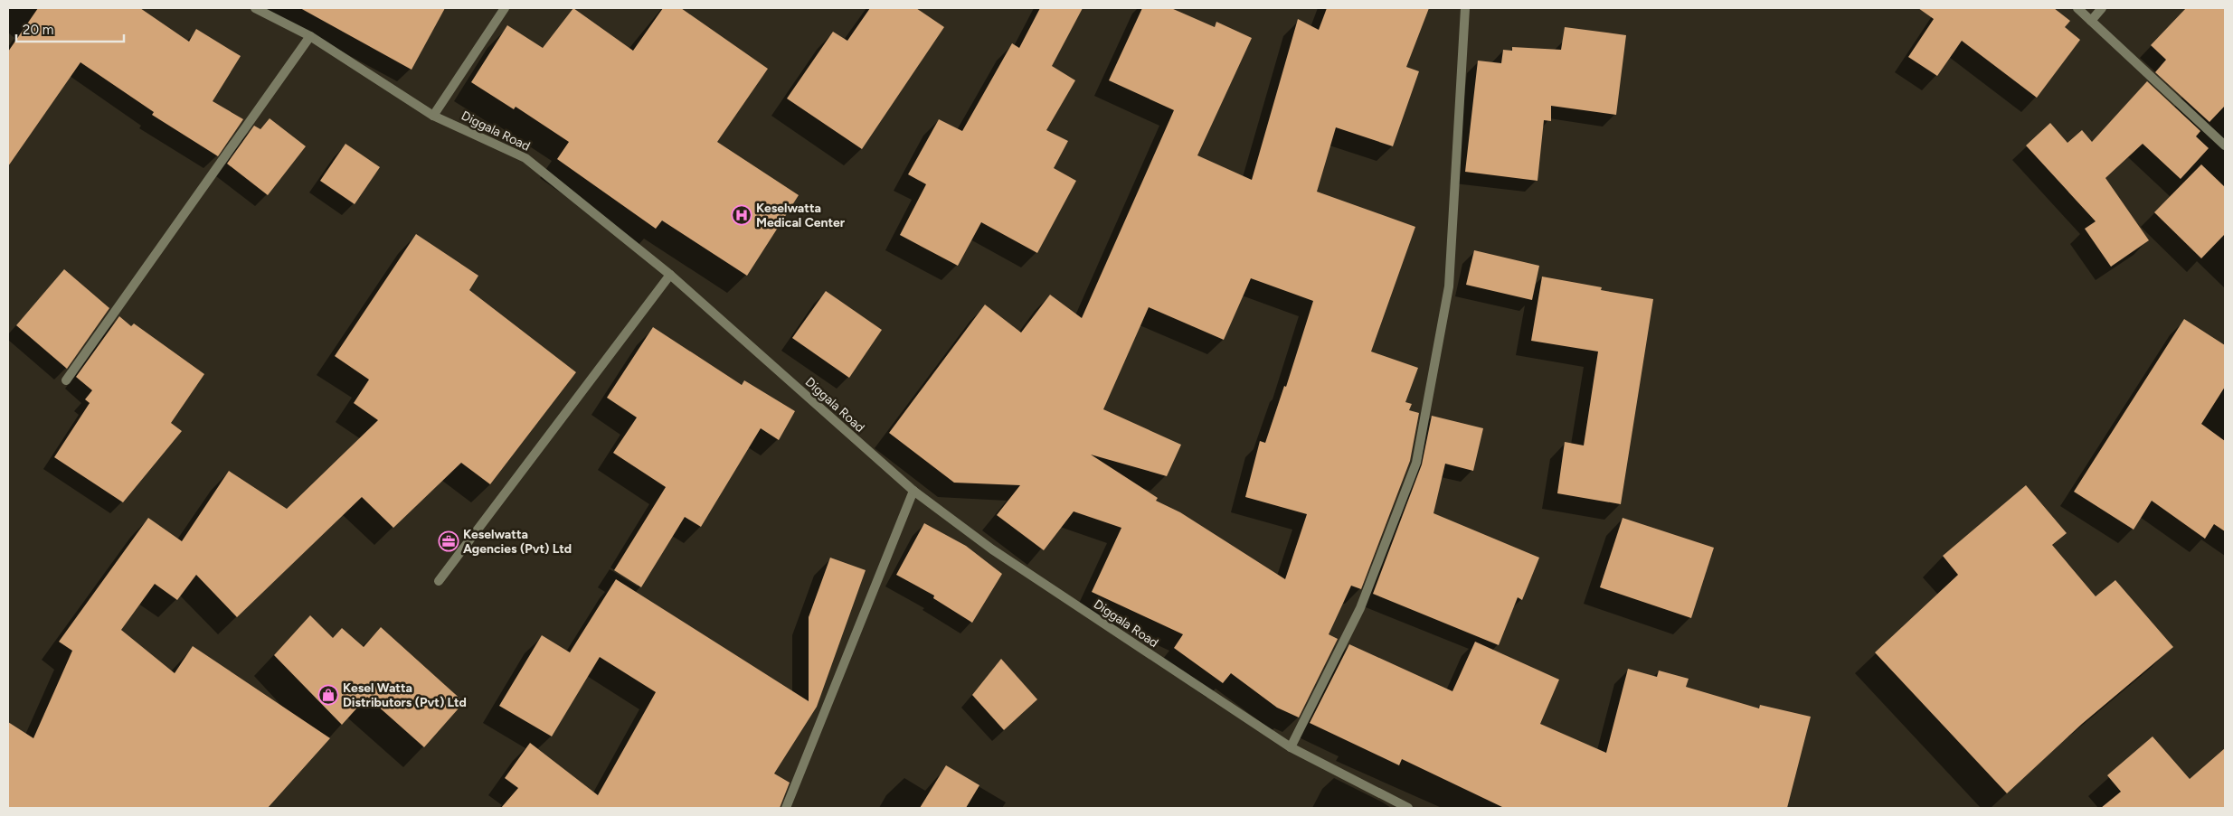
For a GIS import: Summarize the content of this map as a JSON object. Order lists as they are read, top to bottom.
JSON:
{
  "streets": {
    "street": ["Diggala Road"]
  },
  "places": {
    "hospital": ["Keselwatta Medical Center"],
    "office": ["Keselwatta Agencies (Pvt) Ltd"],
    "shop": ["Kesel Watta Distributors (Pvt) Ltd"]
  },
  "scale_bar": "20 m"
}
